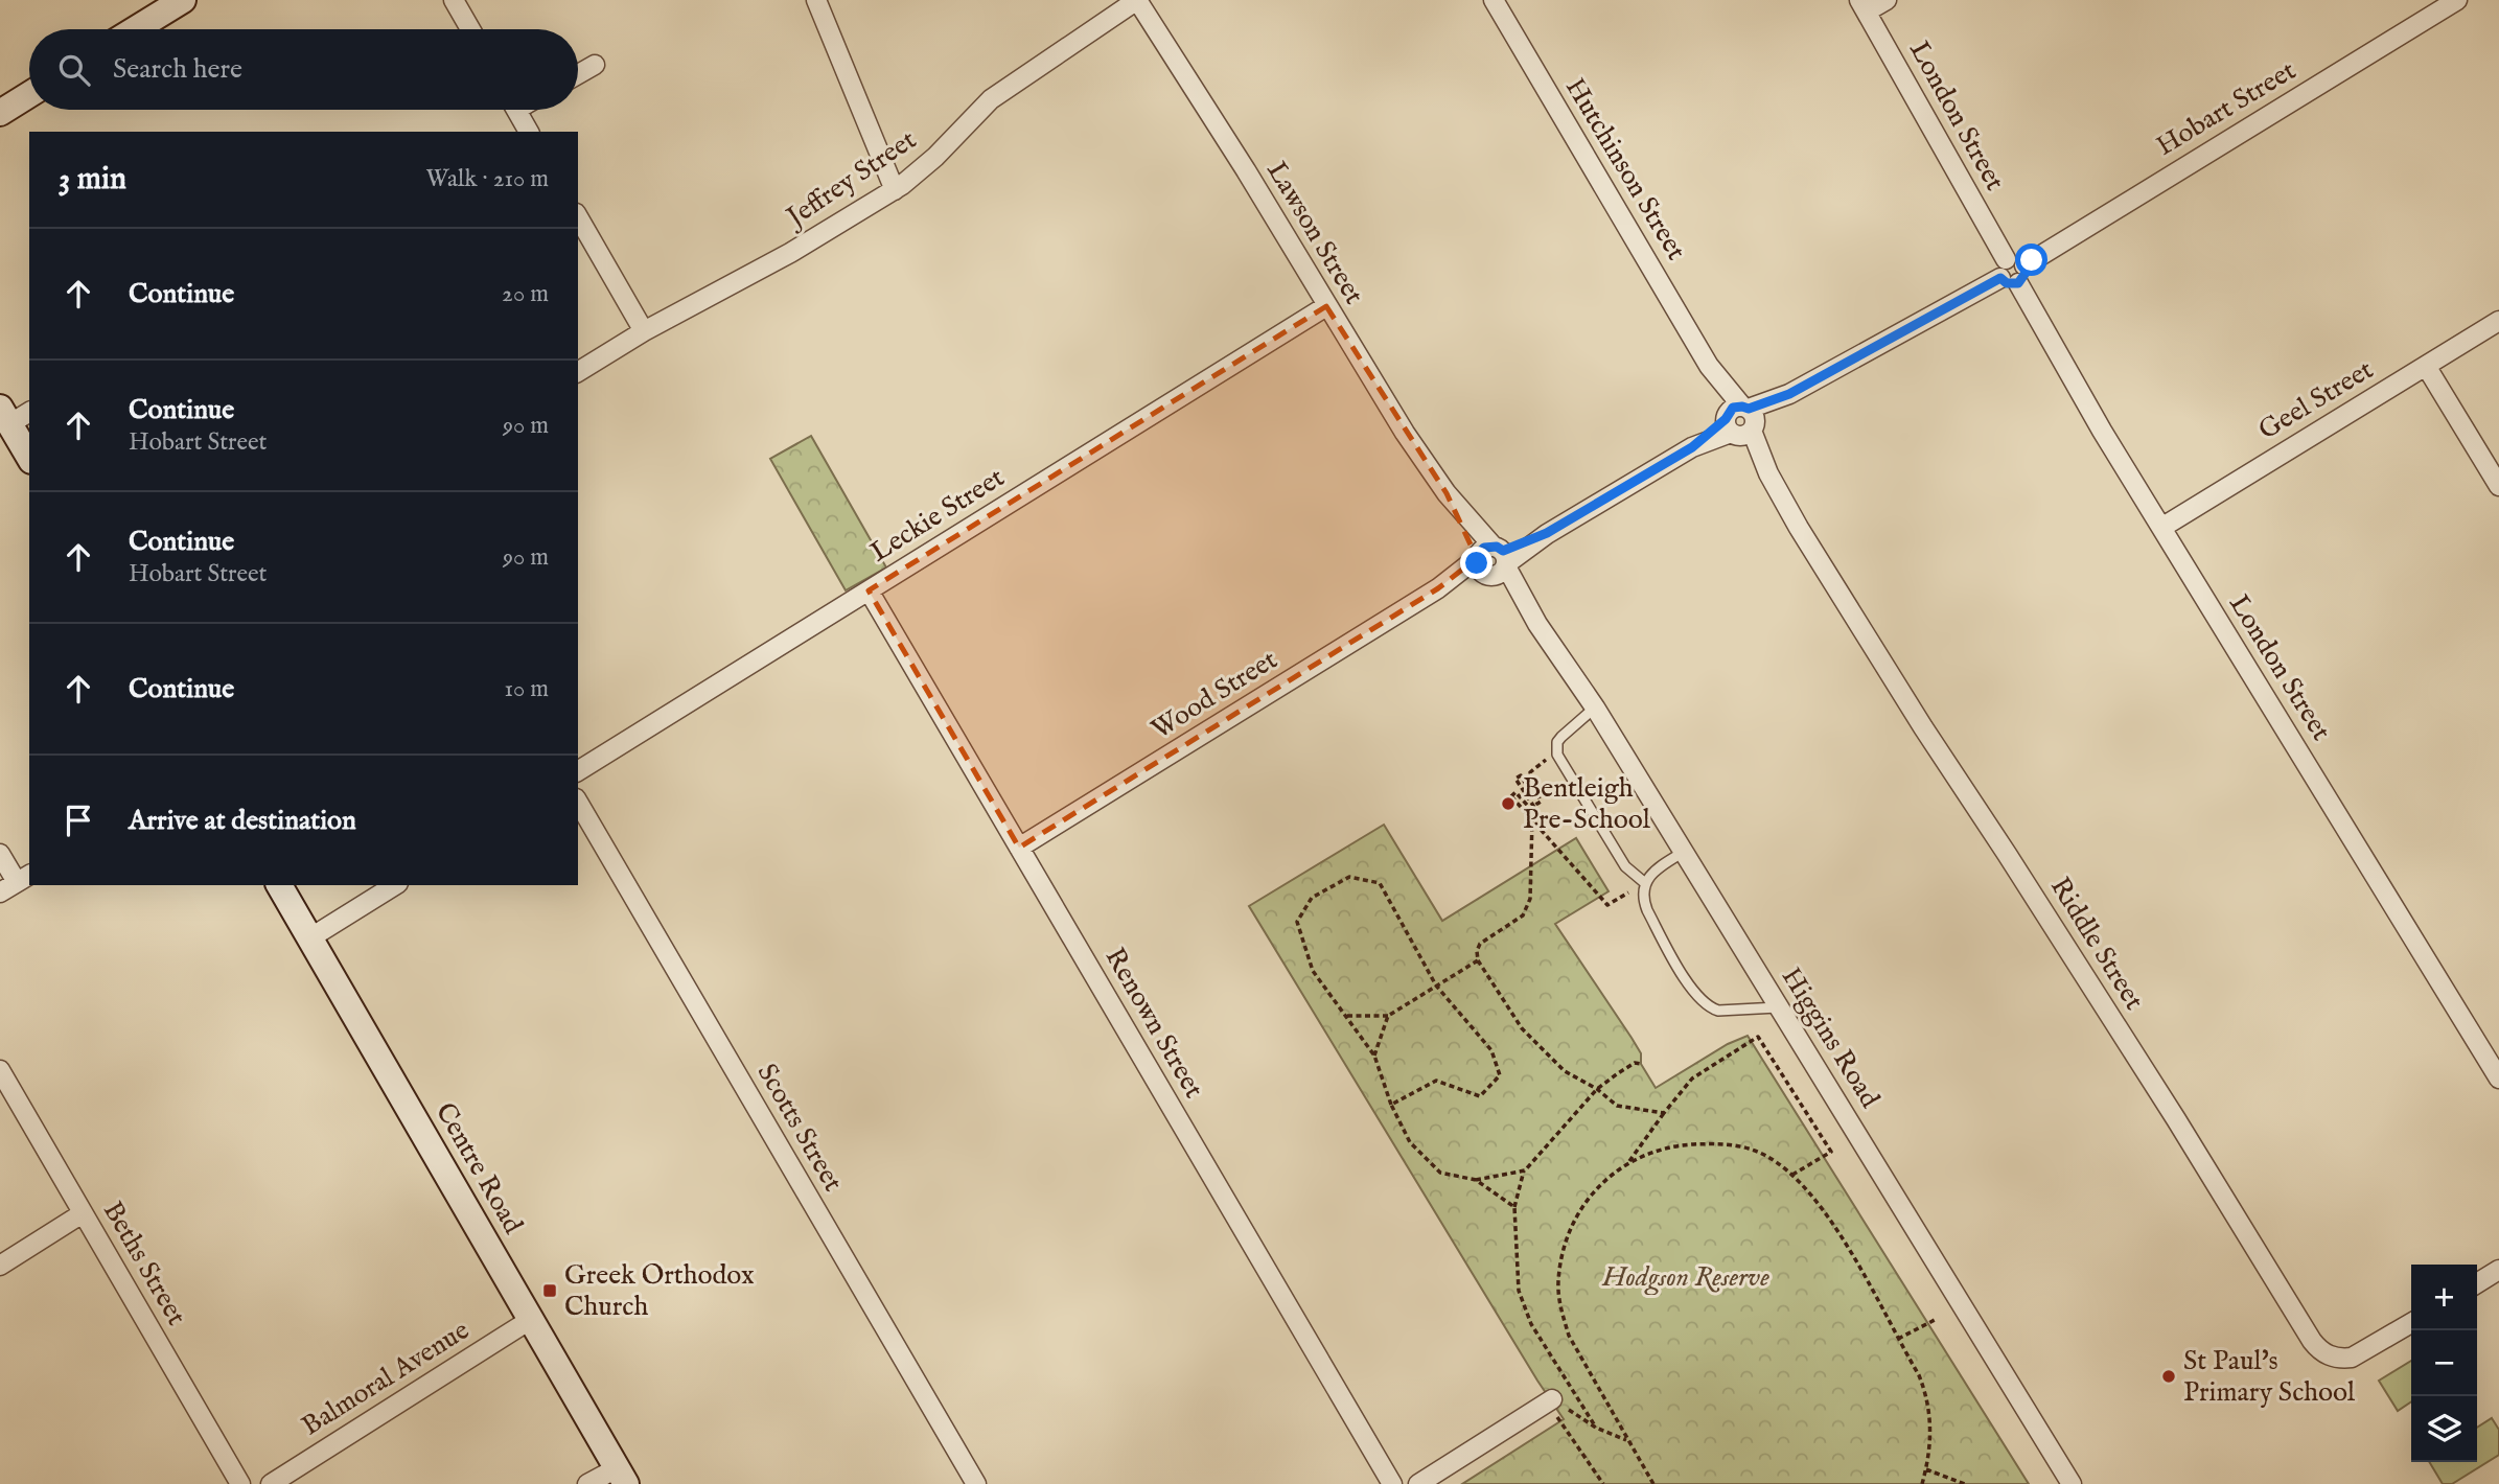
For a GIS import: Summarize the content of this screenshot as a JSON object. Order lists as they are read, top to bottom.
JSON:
{
  "streets": {
    "main road": ["Centre Road"],
    "street": [
      "Hobart Street",
      "London Street",
      "Hutchinson Street",
      "Jeffrey Street",
      "Lawson Street",
      "Geel Street",
      "Leckie Street",
      "Wood Street",
      "Riddle Street",
      "Renown Street",
      "Higgins Road",
      "Scotts Street",
      "Beths Street",
      "Balmoral Avenue"
    ]
  },
  "crossings": [
    ["Hobart Street", "London Street"],
    ["London Street", "Geel Street"],
    ["Hutchinson Street", "Riddle Street"],
    ["Jeffrey Street", "Lawson Street"],
    ["Lawson Street", "Leckie Street"],
    ["Lawson Street", "Wood Street"],
    ["Lawson Street", "Higgins Road"],
    ["Leckie Street", "Renown Street"],
    ["Wood Street", "Renown Street"],
    ["Wood Street", "Higgins Road"],
    ["Centre Road", "Balmoral Avenue"]
  ],
  "parks": ["Hodgson Reserve"],
  "places": {
    "other": ["Bentleigh Pre-School", "St Paul's Primary School"],
    "transit": ["Greek Orthodox Church"]
  },
  "page": {
    "search": "Search here",
    "heading": ["3 min", "Walk · 210 m"],
    "list": [
      ["Continue", "20 m"],
      ["Continue", "Hobart Street", "90 m"],
      ["Continue", "Hobart Street", "90 m"],
      ["Continue", "10 m"],
      "Arrive at destination"
    ],
    "map_buttons": ["+", "−"]
  }
}
